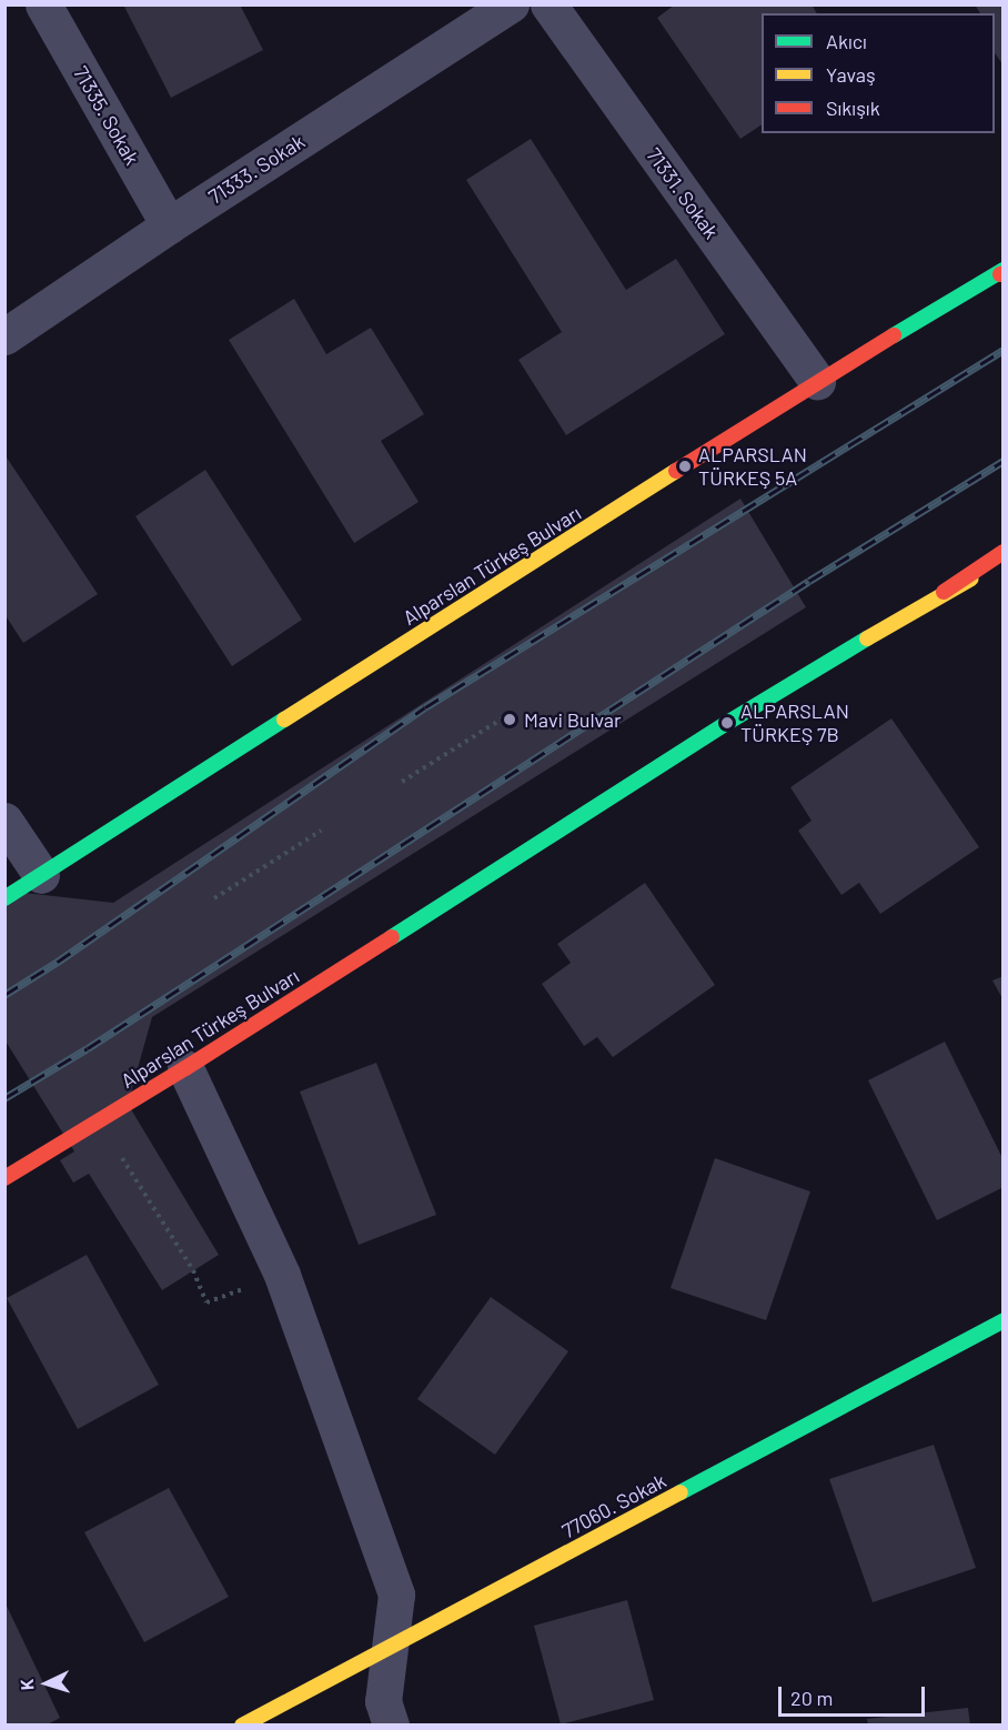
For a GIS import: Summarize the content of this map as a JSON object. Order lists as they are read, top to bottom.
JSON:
{
  "streets": {
    "main road": ["Alparslan Türkeş Bulvarı", "77060. Sokak"],
    "street": ["71335. Sokak", "71333. Sokak", "71331. Sokak"]
  },
  "crossings": [
    ["71335. Sokak", "71333. Sokak"],
    ["71331. Sokak", "Alparslan Türkeş Bulvarı"]
  ],
  "places": ["ALPARSLAN TÜRKEŞ 5A", "Mavi Bulvar", "ALPARSLAN TÜRKEŞ 7B"],
  "legend": ["Akıcı", "Yavaş", "Sıkışık"],
  "scale_bar": "20 m",
  "north": "left"
}
